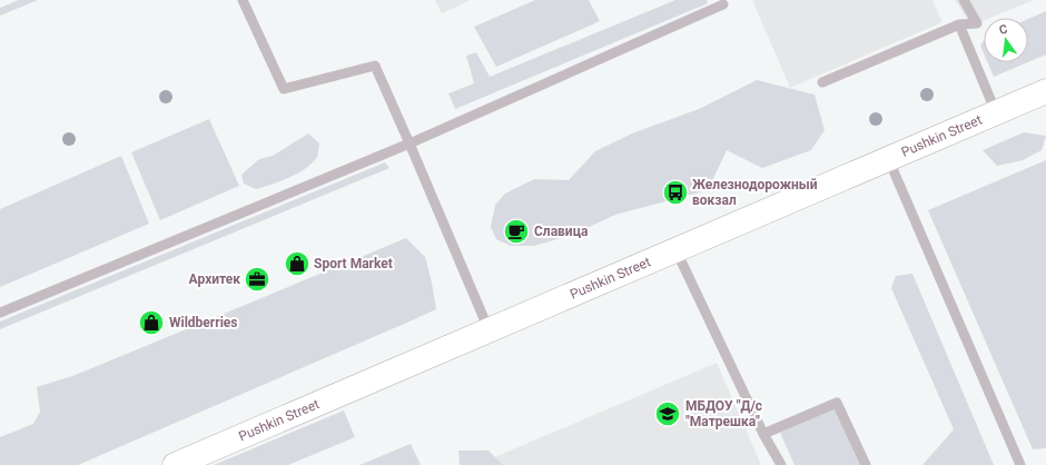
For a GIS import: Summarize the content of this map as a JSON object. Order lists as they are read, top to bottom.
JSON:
{
  "streets": {
    "main road": ["Pushkin Street"]
  },
  "places": {
    "bus stop": ["Железнодорожный вокзал"],
    "cafe": ["Славица"],
    "shop": ["Sport Market", "Wildberries"],
    "office": ["Архитек"],
    "school or university": ["МБДОУ \"Д/с \"Матрешка\""]
  },
  "north": "top"
}
